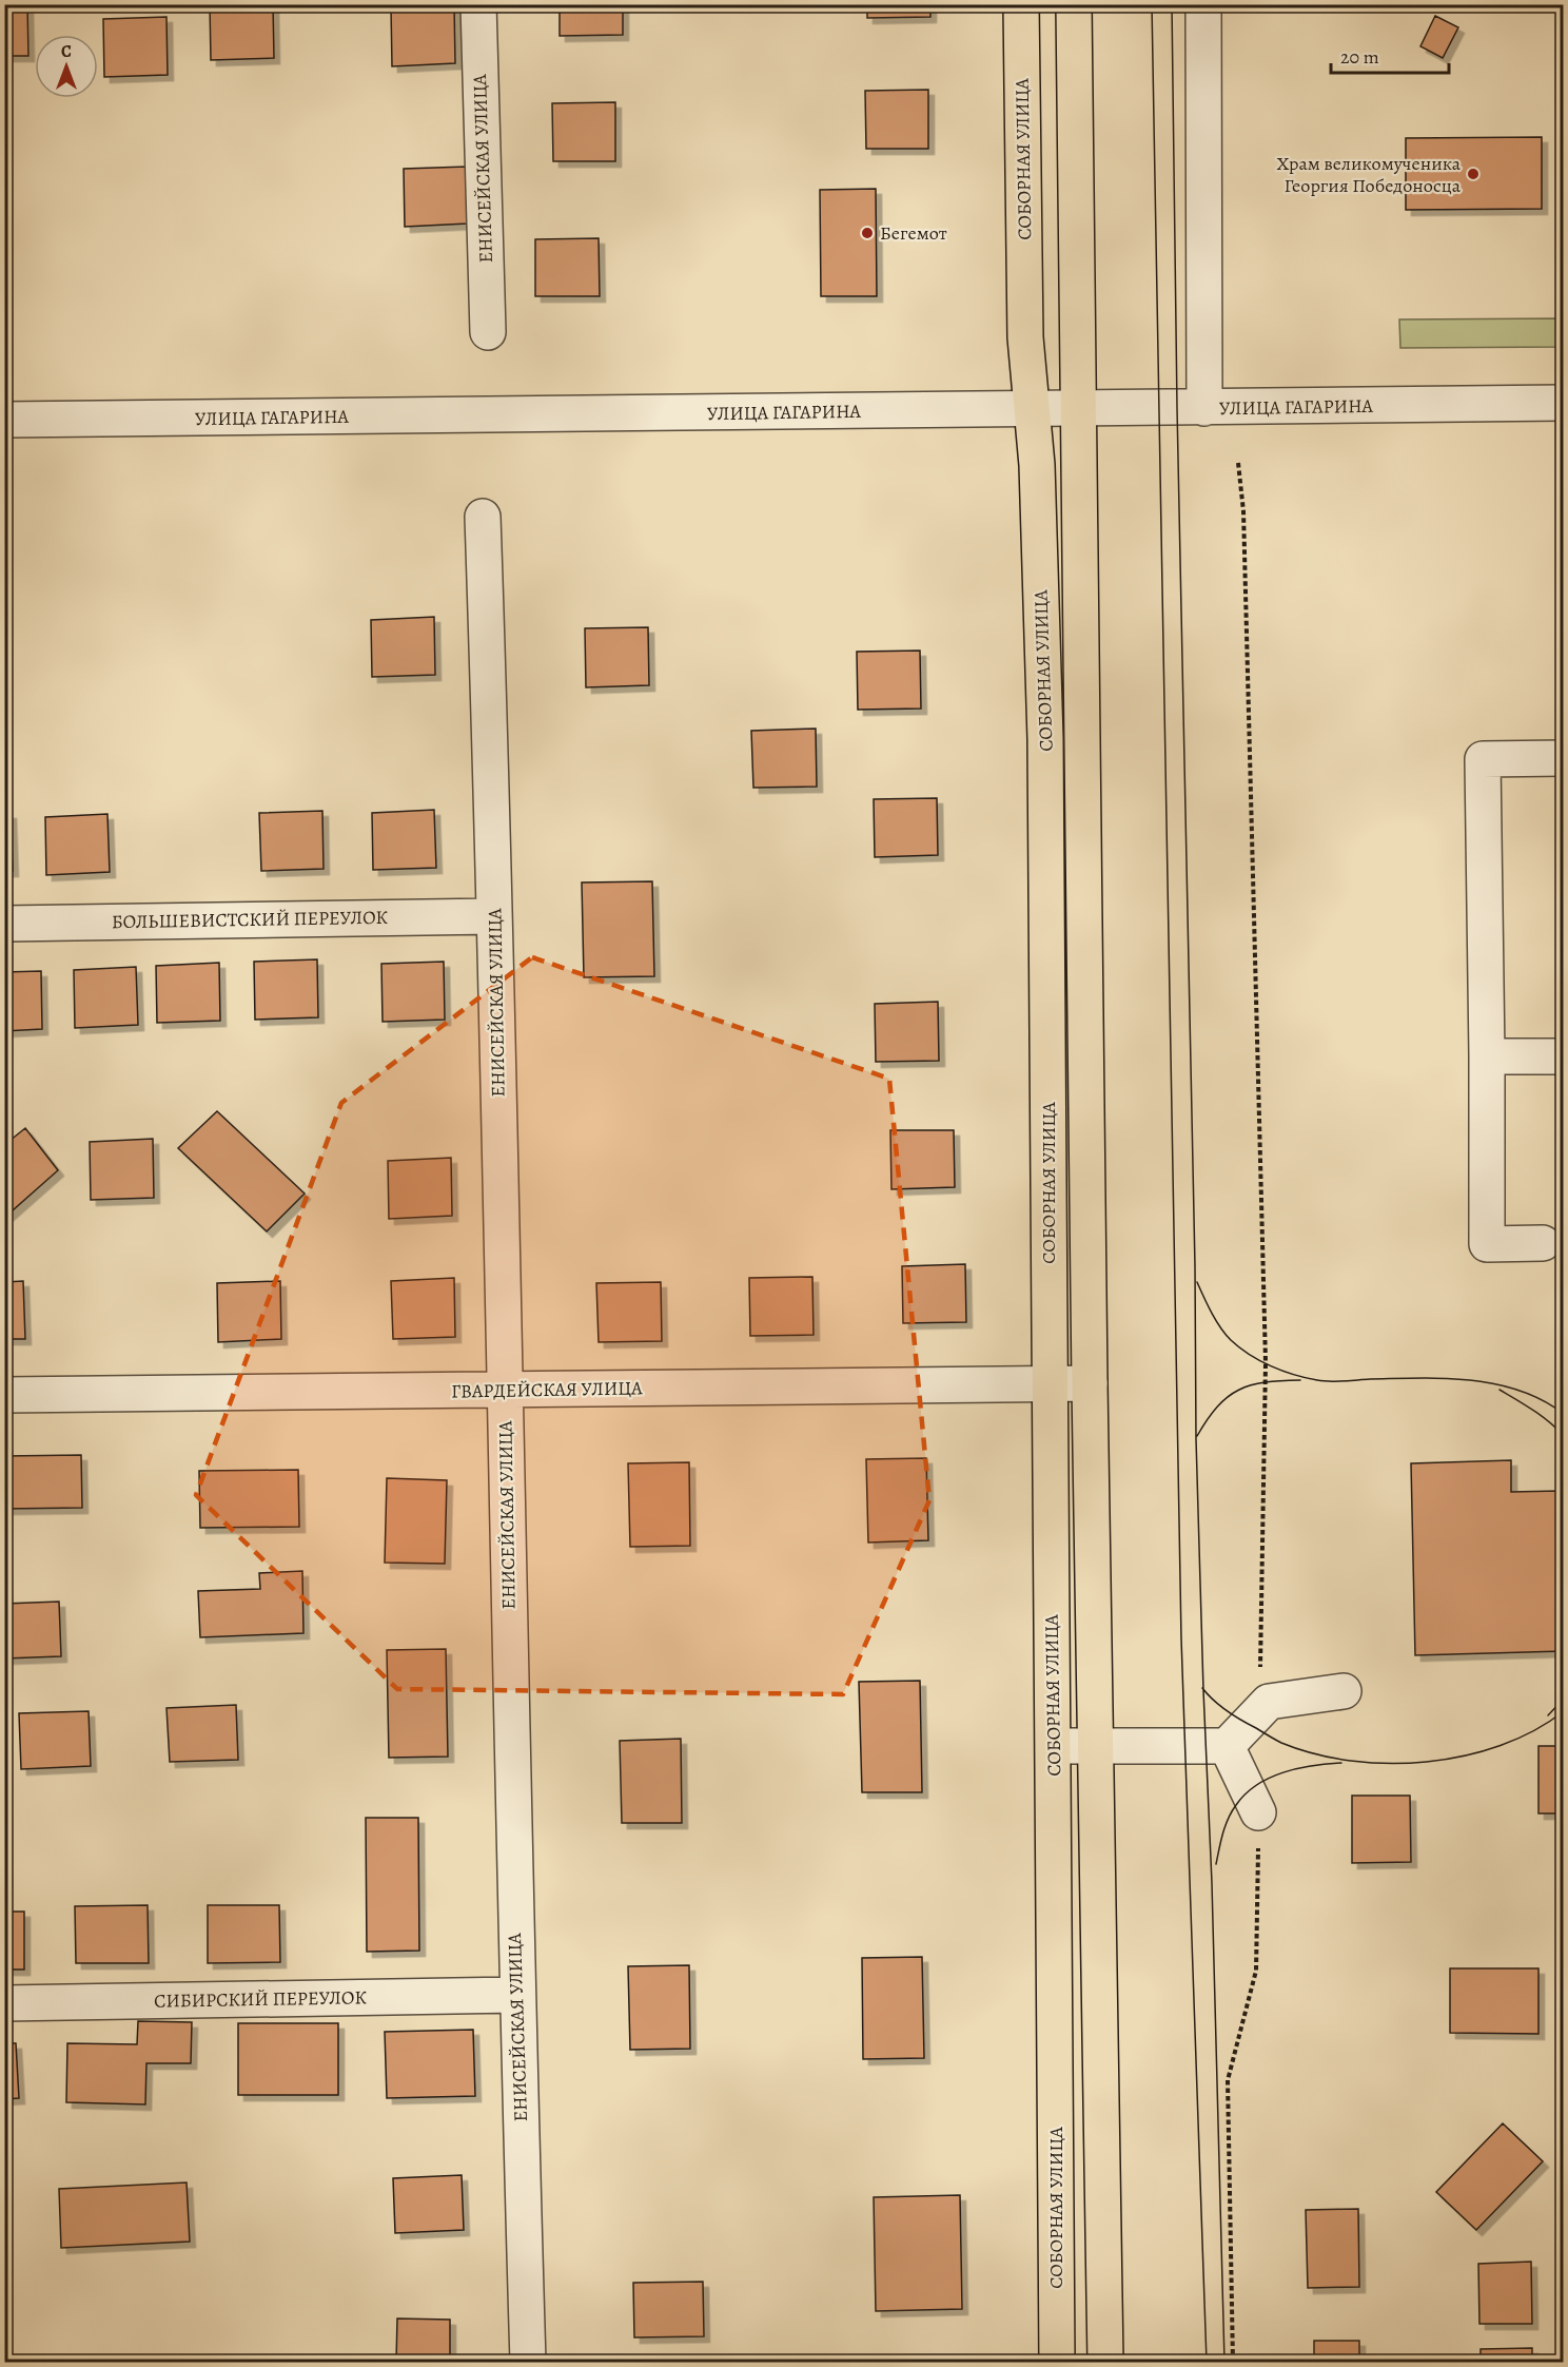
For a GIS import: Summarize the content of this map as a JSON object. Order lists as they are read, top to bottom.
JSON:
{
  "streets": {
    "main road": ["СОБОРНАЯ УЛИЦА"],
    "street": [
      "ЕНИСЕЙСКАЯ УЛИЦА",
      "УЛИЦА ГАГАРИНА",
      "БОЛЬШЕВИСТСКИЙ ПЕРЕУЛОК",
      "ГВАРДЕЙСКАЯ УЛИЦА",
      "СИБИРСКИЙ ПЕРЕУЛОК"
    ]
  },
  "crossings": [
    ["СОБОРНАЯ УЛИЦА", "УЛИЦА ГАГАРИНА"],
    ["СОБОРНАЯ УЛИЦА", "ГВАРДЕЙСКАЯ УЛИЦА"],
    ["ЕНИСЕЙСКАЯ УЛИЦА", "БОЛЬШЕВИСТСКИЙ ПЕРЕУЛОК"],
    ["ЕНИСЕЙСКАЯ УЛИЦА", "ГВАРДЕЙСКАЯ УЛИЦА"],
    ["ЕНИСЕЙСКАЯ УЛИЦА", "СИБИРСКИЙ ПЕРЕУЛОК"]
  ],
  "places": ["Храм великомученика Георгия Победоносца", "Бегемот"],
  "scale_bar": "20 m",
  "north": "top"
}
